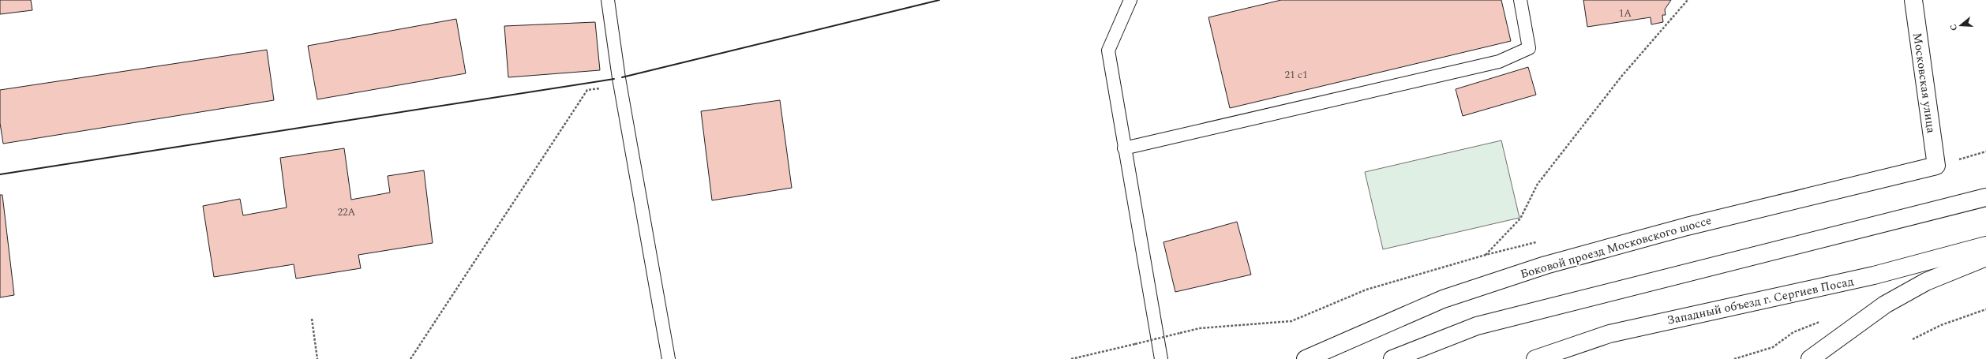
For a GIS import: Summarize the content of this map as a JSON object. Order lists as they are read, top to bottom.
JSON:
{
  "streets": {
    "main road": ["Московская улица", "Боковой проезд Московского шоссе", "Западный объезд г. Сергиев Посад"]
  },
  "crossings": [
    ["Московская улица", "Боковой проезд Московского шоссе"]
  ],
  "house_numbers": ["1А", "21 с1", "22А"],
  "north": "left"
}
